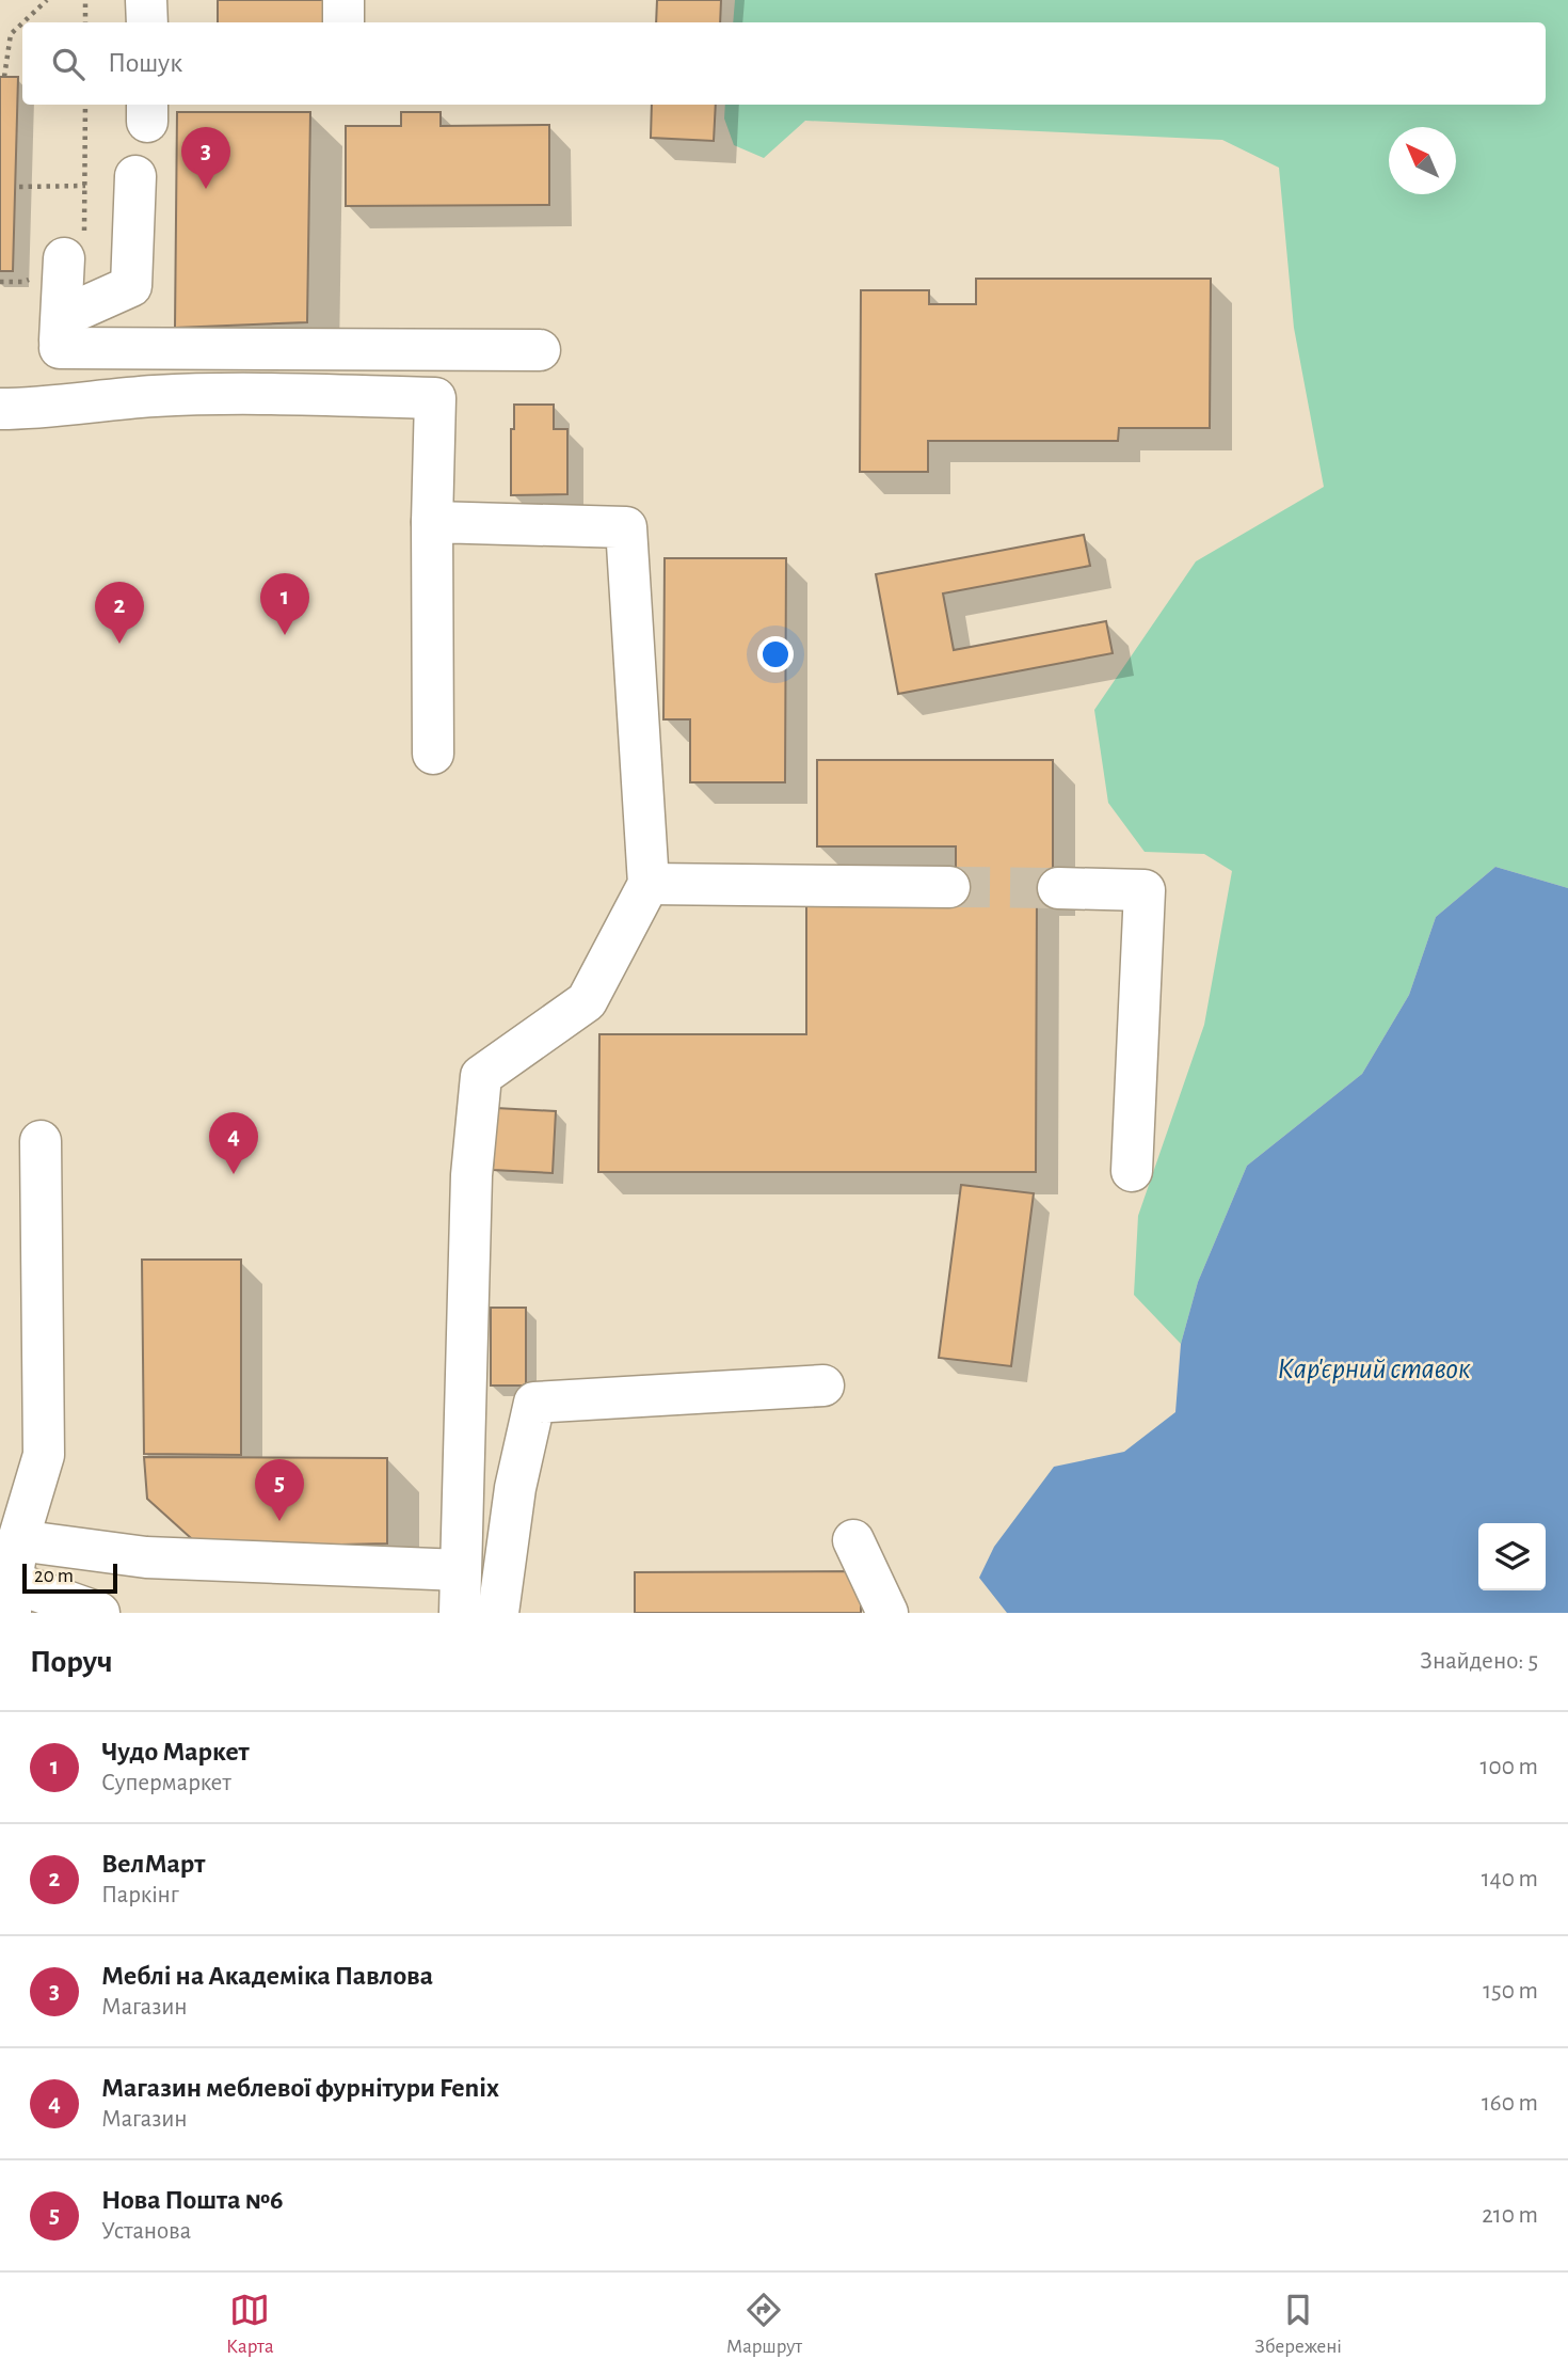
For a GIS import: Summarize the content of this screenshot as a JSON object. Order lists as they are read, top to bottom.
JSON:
{
  "water": ["Кар'єрний ставок"],
  "scale_bar": "20 m",
  "north": "top left",
  "page": {
    "search": "Пошук",
    "pins": [
      "3",
      "1",
      "2",
      "4",
      "5"
    ],
    "scale": "20 m",
    "heading": ["Поруч", "Знайдено: 5"],
    "list": [
      {
        "mark": "1",
        "name": "Чудо Маркет",
        "note": "Супермаркет",
        "value": "100 m"
      },
      {
        "mark": "2",
        "name": "ВелМарт",
        "note": "Паркінг",
        "value": "140 m"
      },
      {
        "mark": "3",
        "name": "Меблі на Академіка Павлова",
        "note": "Магазин",
        "value": "150 m"
      },
      {
        "mark": "4",
        "name": "Магазин меблевої фурнітури Fenix",
        "note": "Магазин",
        "value": "160 m"
      },
      {
        "mark": "5",
        "name": "Нова Пошта №6",
        "note": "Установа",
        "value": "210 m"
      }
    ],
    "nav": ["Карта", "Маршрут", "Збережені"]
  }
}
